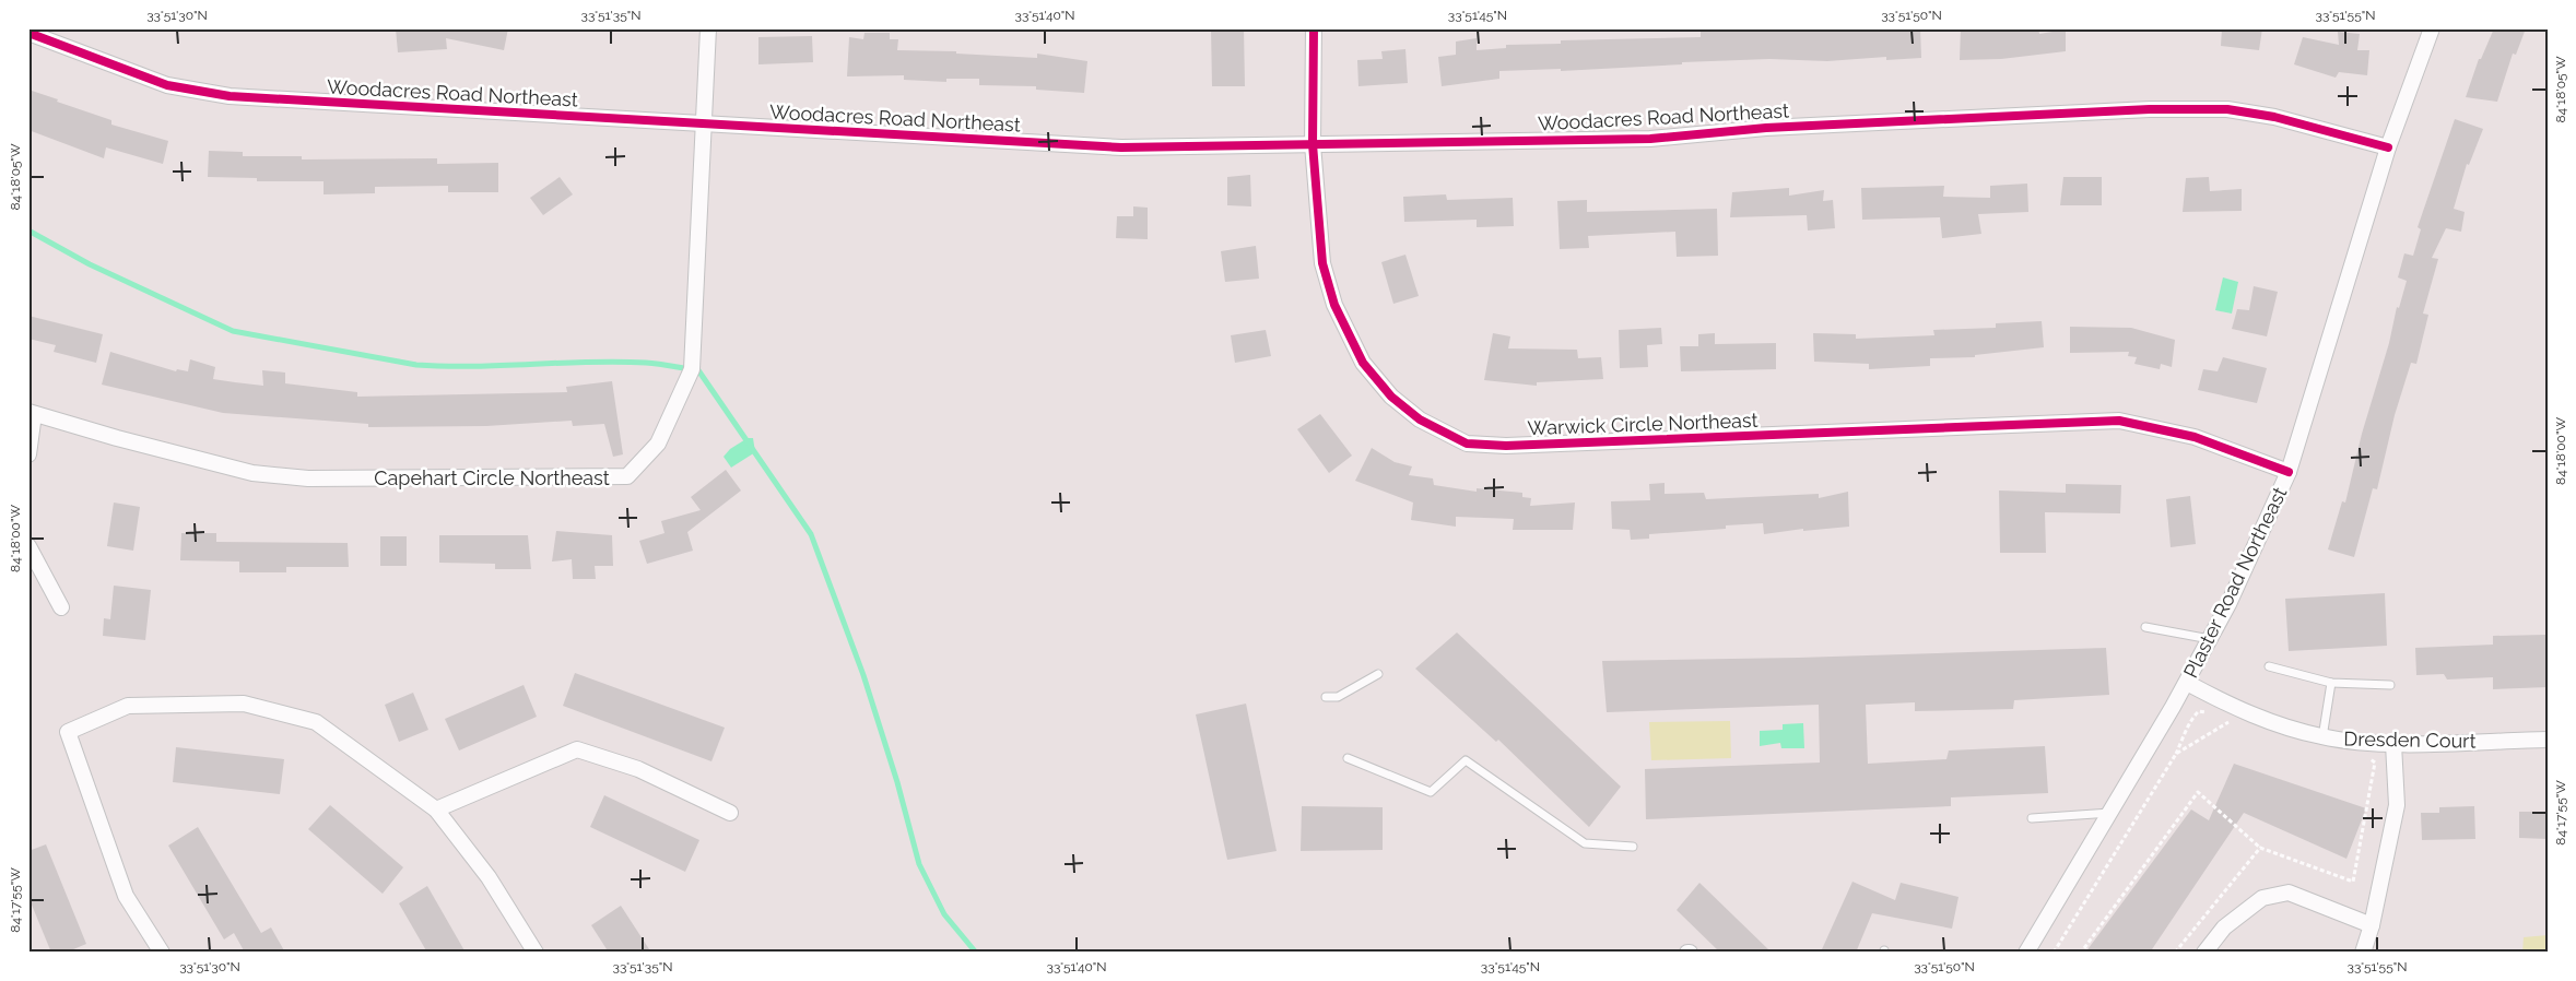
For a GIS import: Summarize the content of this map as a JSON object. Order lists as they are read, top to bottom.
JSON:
{
  "streets": {
    "street": [
      "Woodacres Road Northeast",
      "Warwick Circle Northeast",
      "Capehart Circle Northeast",
      "Plaster Road Northeast",
      "Dresden Court"
    ]
  },
  "crossings": [
    ["Woodacres Road Northeast", "Warwick Circle Northeast"],
    ["Woodacres Road Northeast", "Capehart Circle Northeast"],
    ["Woodacres Road Northeast", "Plaster Road Northeast"],
    ["Warwick Circle Northeast", "Plaster Road Northeast"],
    ["Plaster Road Northeast", "Dresden Court"]
  ],
  "coordinates": [
    "33°51'30\"N",
    "33°51'35\"N",
    "33°51'40\"N",
    "33°51'45\"N",
    "33°51'50\"N",
    "33°51'55\"N",
    "84°18'05\"W",
    "84°18'00\"W",
    "84°17'55\"W"
  ]
}
